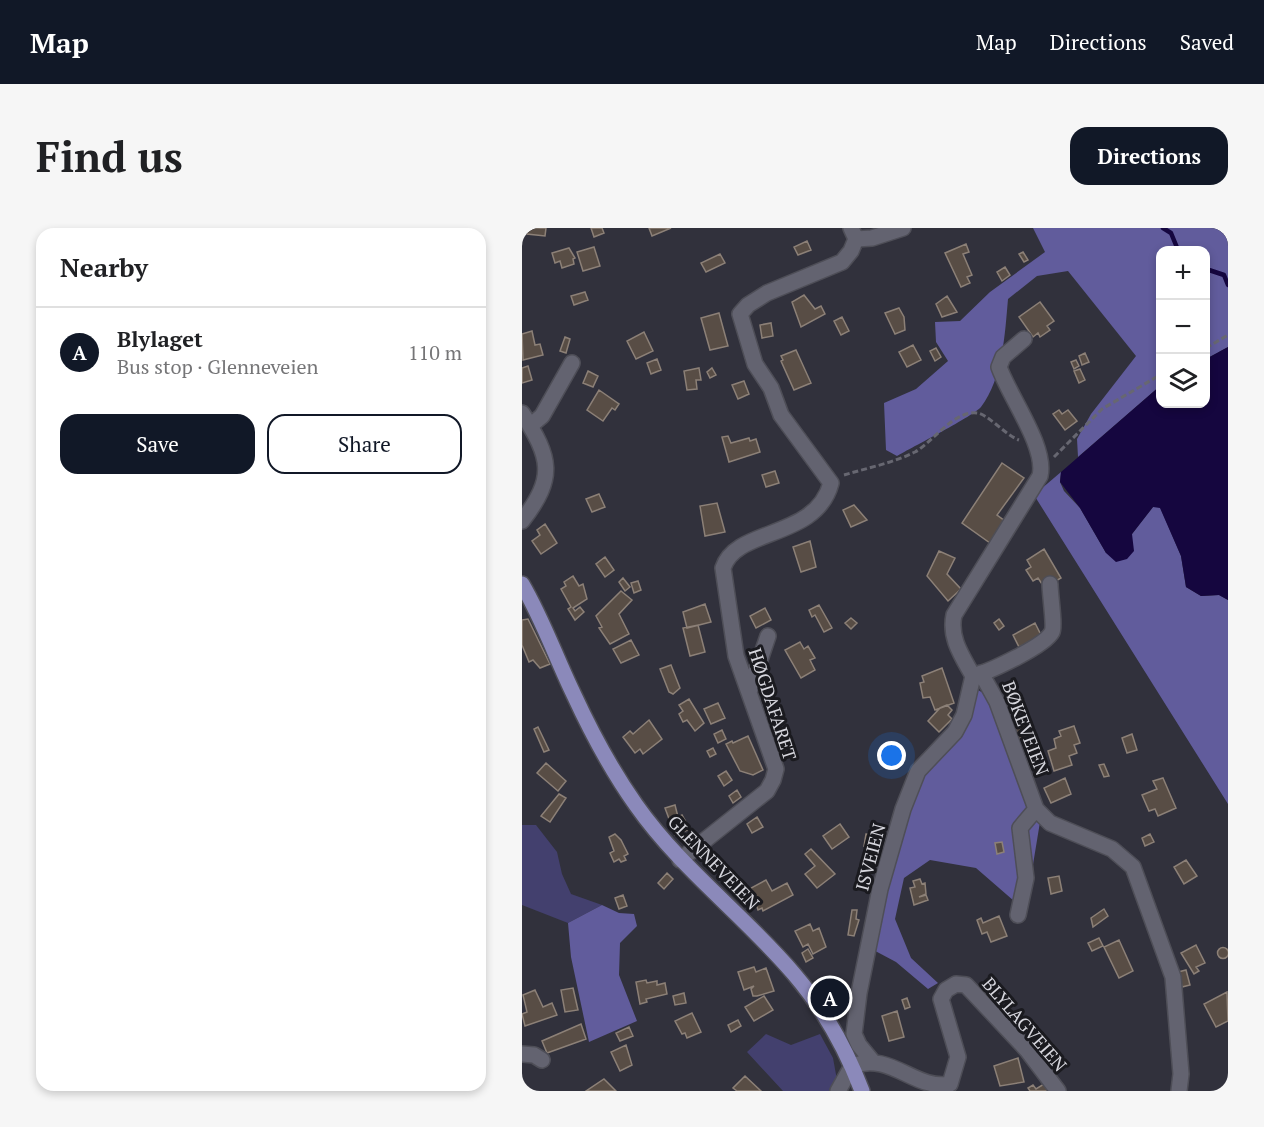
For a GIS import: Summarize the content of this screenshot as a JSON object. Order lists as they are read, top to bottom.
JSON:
{
  "streets": {
    "main road": ["GLENNEVEIEN"],
    "street": [
      "HØGDAFARET",
      "BØKEVEIEN",
      "ISVEIEN",
      "BLYLAGVEIEN"
    ]
  },
  "crossings": [
    ["HØGDAFARET", "GLENNEVEIEN"],
    ["BØKEVEIEN", "ISVEIEN"],
    ["ISVEIEN", "BLYLAGVEIEN"]
  ],
  "page": {
    "header": "Map",
    "nav": ["Map", "Directions", "Saved"],
    "buttons": [
      "Directions",
      ["Save", "Share"]
    ],
    "title": "Find us",
    "heading": "Nearby",
    "map_buttons": ["+", "−"],
    "list": [
      {
        "mark": "A",
        "name": "Blylaget",
        "note": "Bus stop · Glenneveien",
        "value": "110 m"
      }
    ],
    "pins": "A"
  }
}
